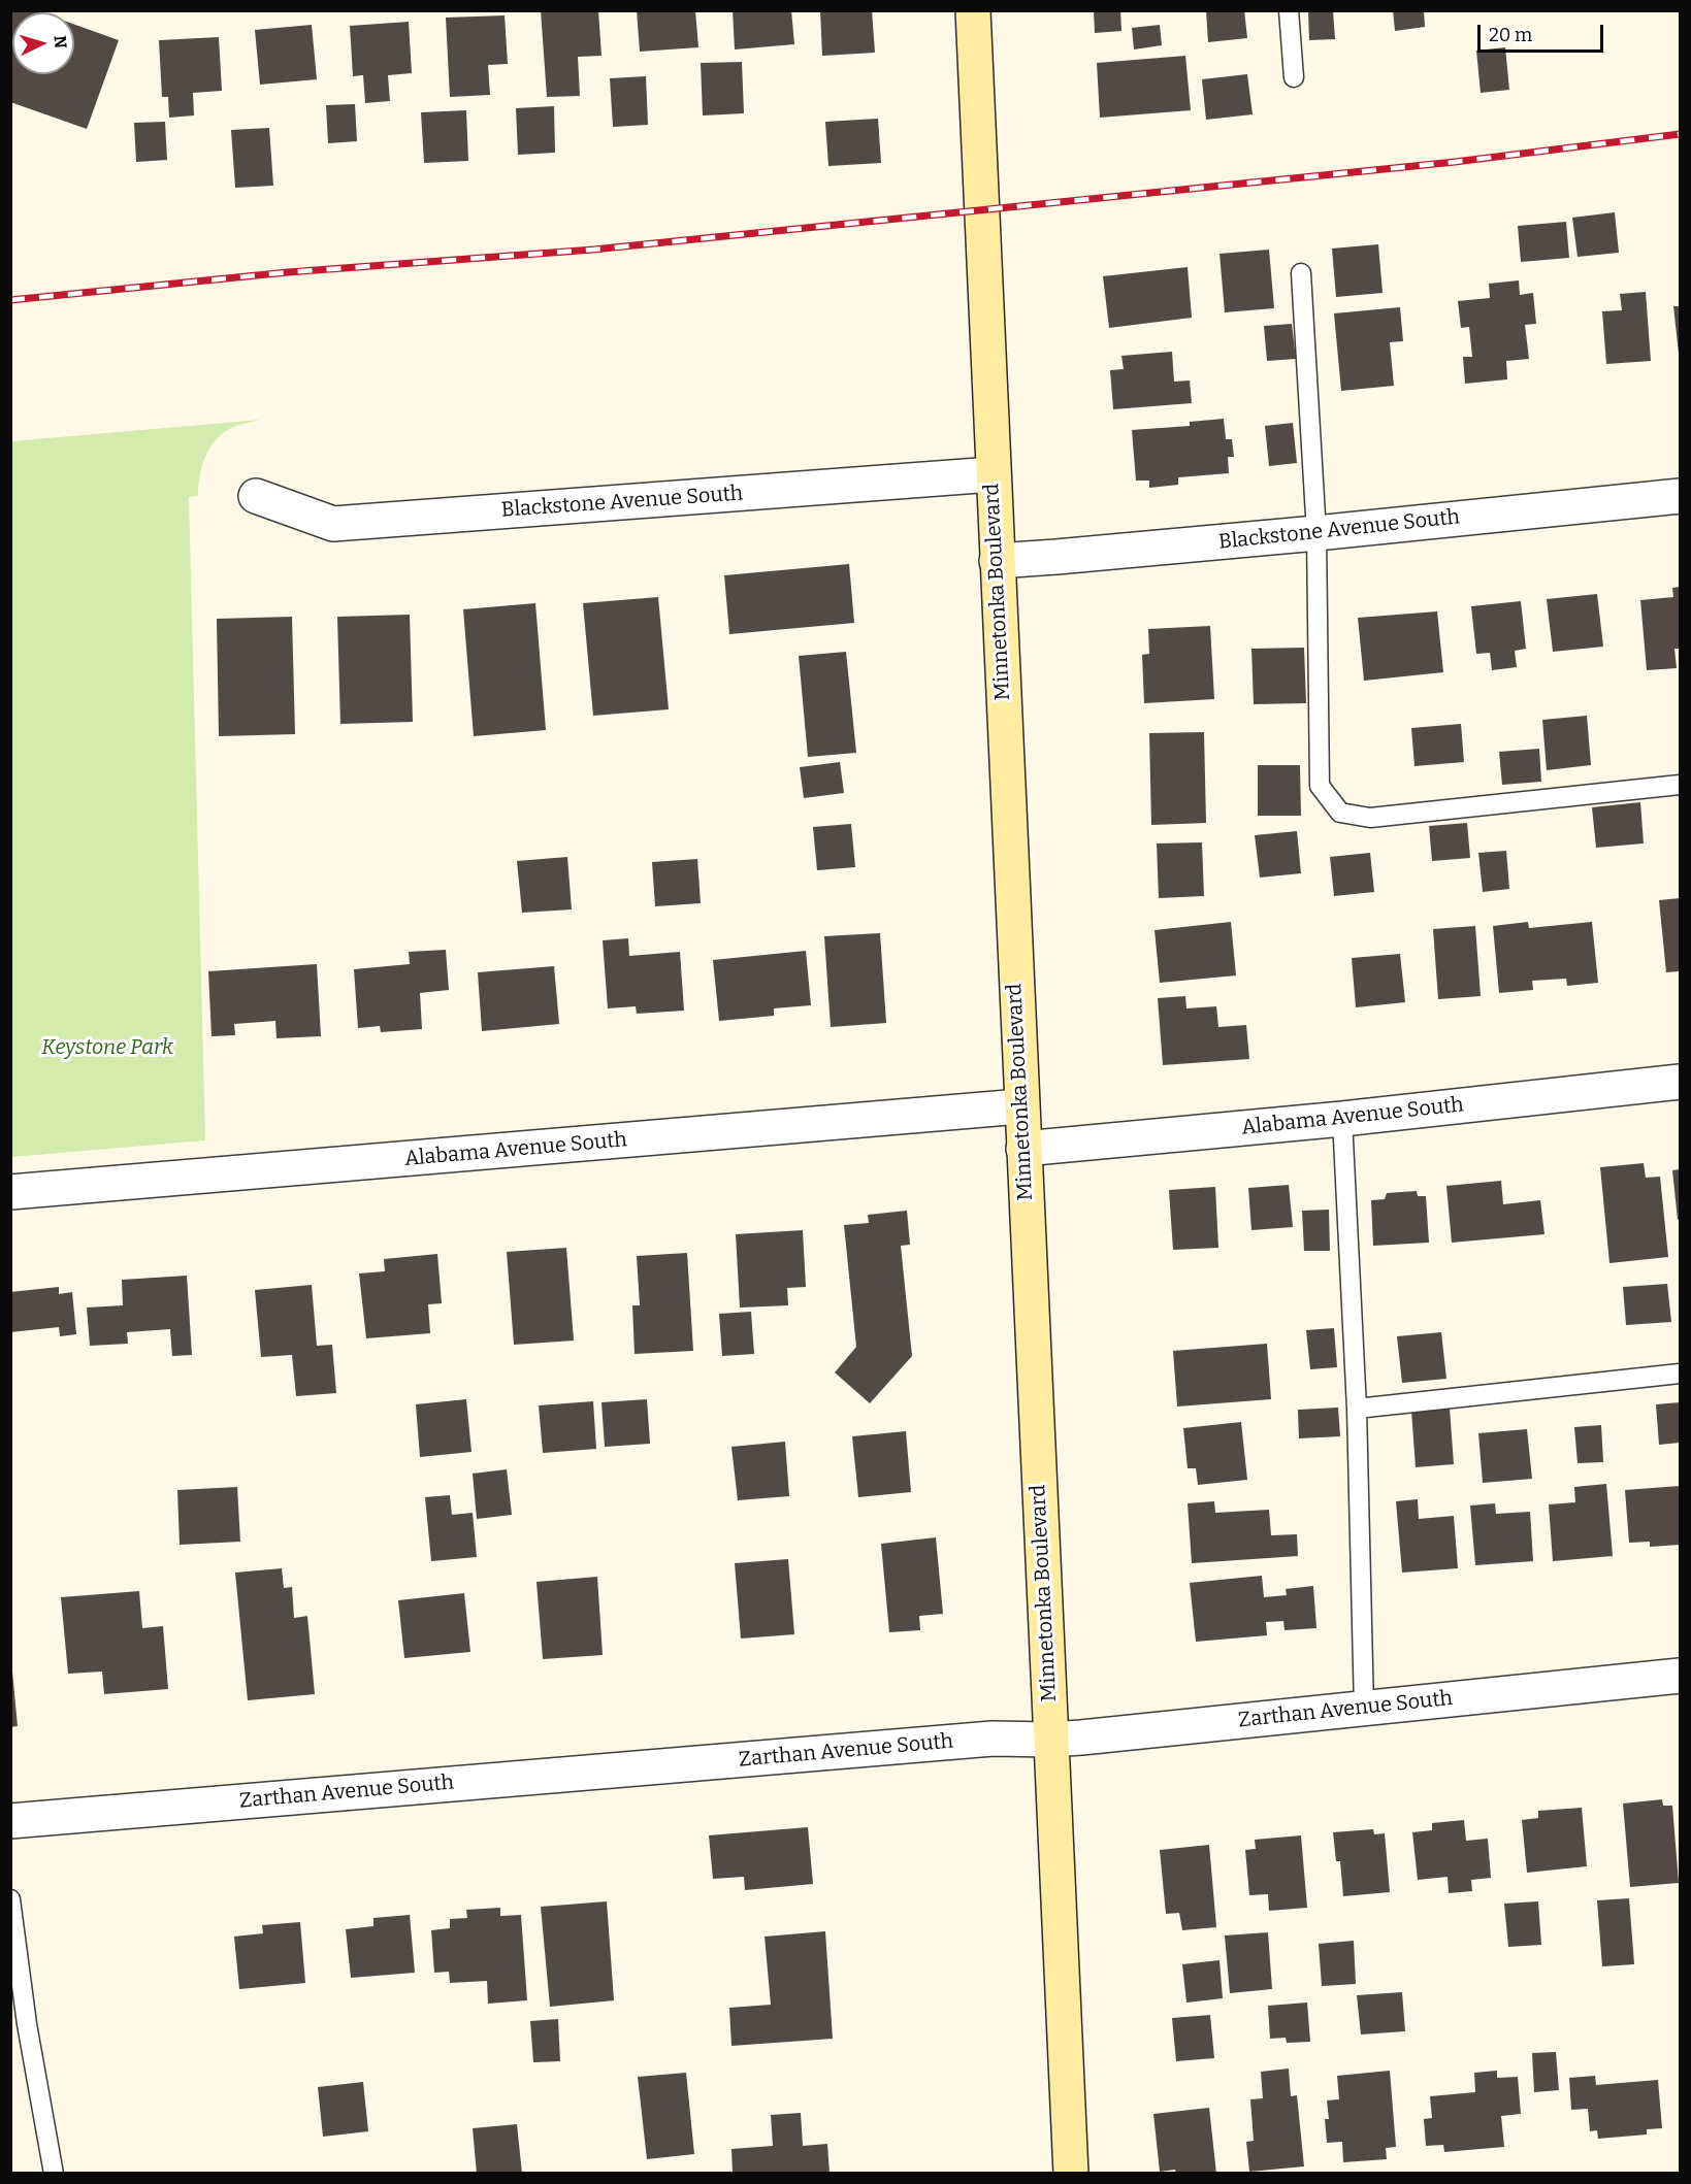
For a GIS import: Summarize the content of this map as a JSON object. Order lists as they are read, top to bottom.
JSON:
{
  "streets": {
    "main road": ["Minnetonka Boulevard"],
    "street": ["Blackstone Avenue South", "Alabama Avenue South", "Zarthan Avenue South"]
  },
  "crossings": [
    ["Blackstone Avenue South", "Minnetonka Boulevard"],
    ["Minnetonka Boulevard", "Alabama Avenue South"],
    ["Minnetonka Boulevard", "Zarthan Avenue South"]
  ],
  "parks": ["Keystone Park"],
  "scale_bar": "20 m",
  "north": "right"
}
